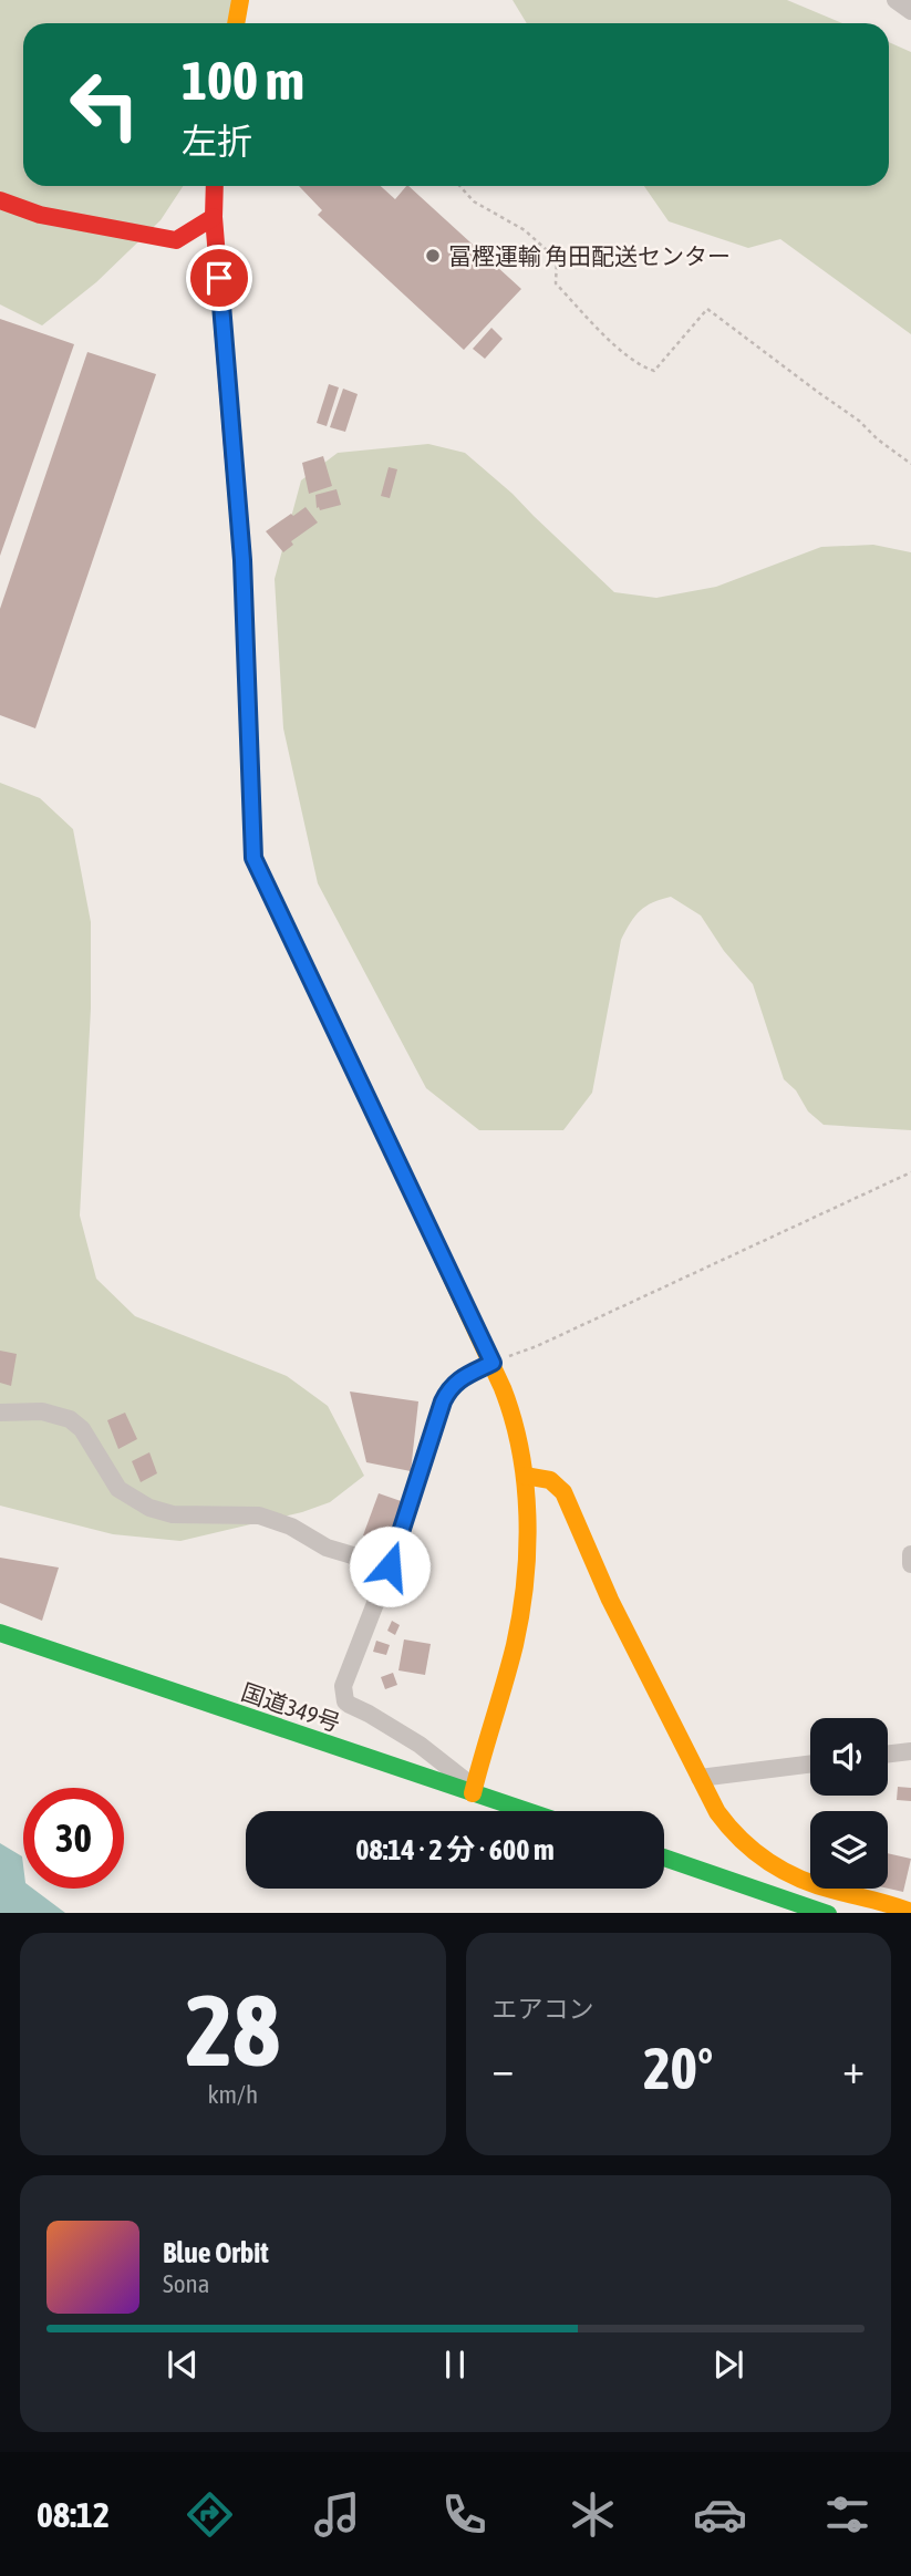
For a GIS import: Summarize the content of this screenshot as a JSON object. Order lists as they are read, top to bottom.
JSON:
{
  "streets": {
    "main road": ["国道349号"]
  },
  "places": ["冨樫運輸 角田配送センター"],
  "page": {
    "turn": ["100 m", "左折"],
    "limit": "30",
    "trip": "08:14 · 2 分 · 600 m",
    "tile": [
      ["28", "km/h"],
      "エアコン"
    ],
    "heat": ["−", "20°", "+"],
    "song": ["Blue Orbit", "Sona"],
    "tabs": "08:12"
  }
}
